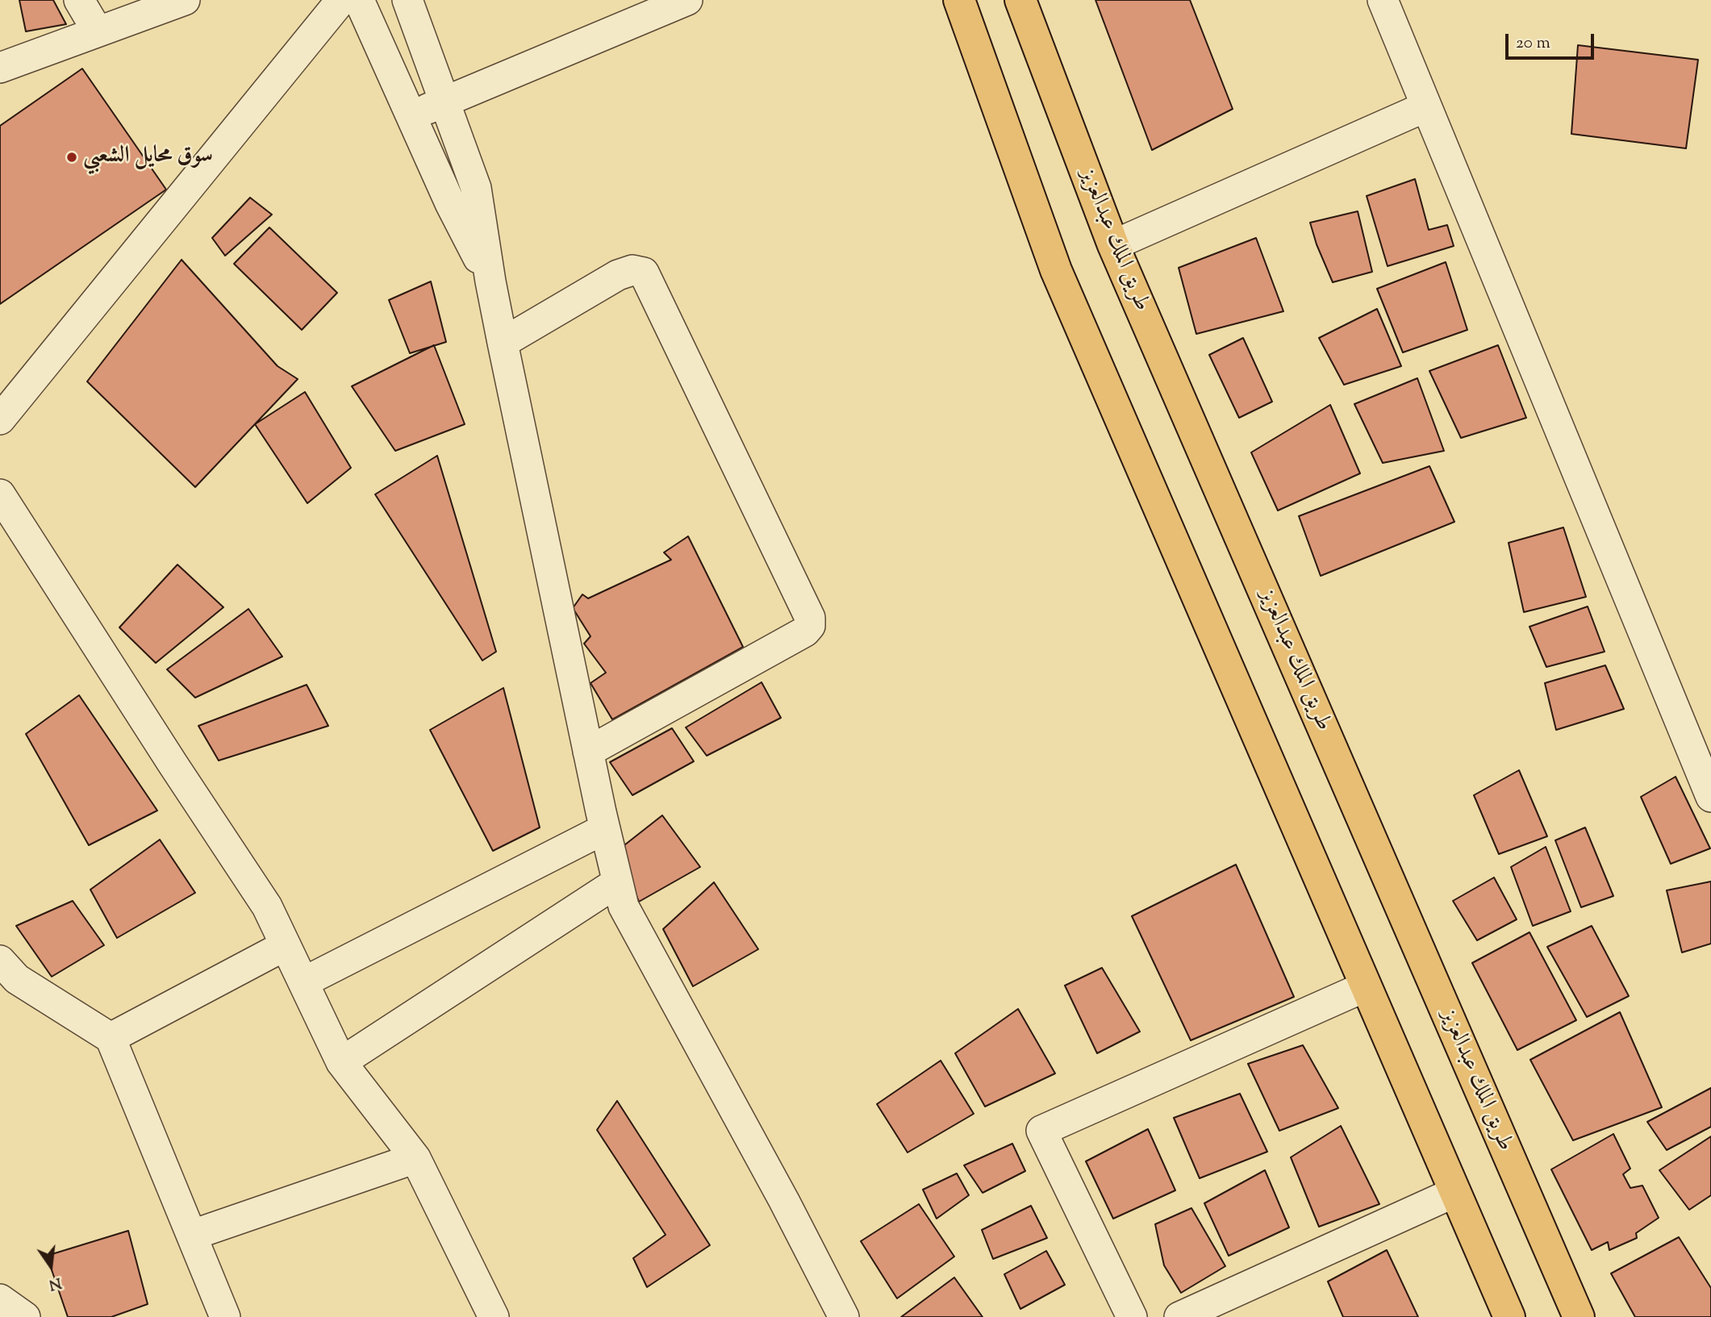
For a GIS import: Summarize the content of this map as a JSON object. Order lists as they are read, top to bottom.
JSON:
{
  "streets": {
    "main road": ["طريق الملك عبدالعزيز"]
  },
  "places": ["سوق محايل الشعبي"],
  "scale_bar": "20 m",
  "north": "bottom"
}
